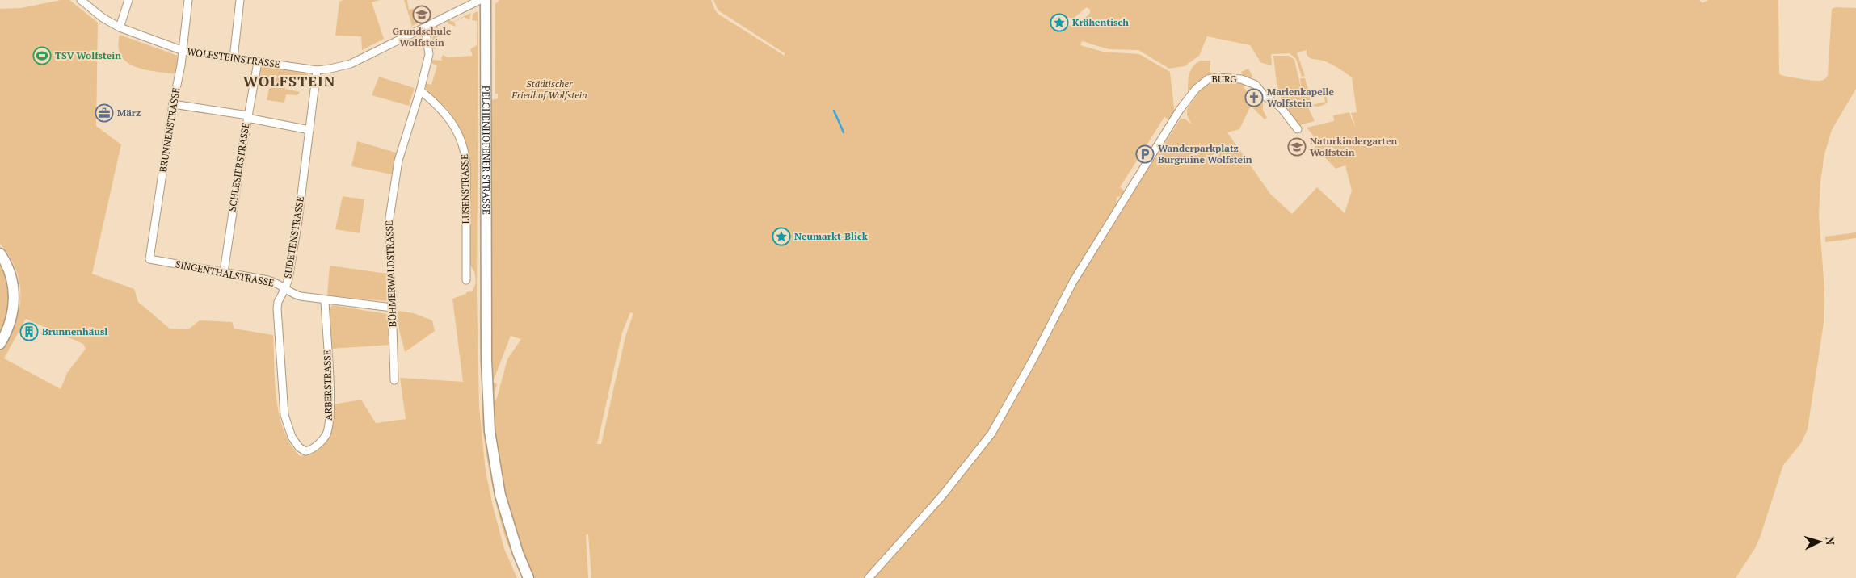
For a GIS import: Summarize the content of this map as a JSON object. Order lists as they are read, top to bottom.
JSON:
{
  "streets": {
    "main road": ["PELCHENHOFENER STRASSE"],
    "street": [
      "WOLFSTEINSTRASSE",
      "BURG",
      "BRUNNENSTRASSE",
      "SCHLESIERSTRASSE",
      "LUSENSTRASSE",
      "SUDETENSTRASSE",
      "SINGENTHALSTRASSE",
      "BÖHMERWALDSTRASSE",
      "ARBERSTRASSE"
    ]
  },
  "crossings": [
    ["WOLFSTEINSTRASSE", "BRUNNENSTRASSE"],
    ["WOLFSTEINSTRASSE", "SCHLESIERSTRASSE"],
    ["WOLFSTEINSTRASSE", "SUDETENSTRASSE"],
    ["WOLFSTEINSTRASSE", "BÖHMERWALDSTRASSE"],
    ["BRUNNENSTRASSE", "SINGENTHALSTRASSE"],
    ["SCHLESIERSTRASSE", "SINGENTHALSTRASSE"],
    ["LUSENSTRASSE", "BÖHMERWALDSTRASSE"],
    ["SUDETENSTRASSE", "SINGENTHALSTRASSE"],
    ["SUDETENSTRASSE", "ARBERSTRASSE"],
    ["SINGENTHALSTRASSE", "BÖHMERWALDSTRASSE"],
    ["SINGENTHALSTRASSE", "ARBERSTRASSE"]
  ],
  "districts": ["WOLFSTEIN"],
  "parks": ["Städtischer Friedhof Wolfstein"],
  "places": {
    "school or university": ["Grundschule Wolfstein", "Naturkindergarten Wolfstein"],
    "place": ["Krähentisch", "Neumarkt-Blick"],
    "sports": ["TSV Wolfstein"],
    "church": ["Marienkapelle Wolfstein"],
    "office": ["März"],
    "parking": ["Wanderparkplatz Burgruine Wolfstein"],
    "building": ["Brunnenhäusl"]
  },
  "north": "right"
}
